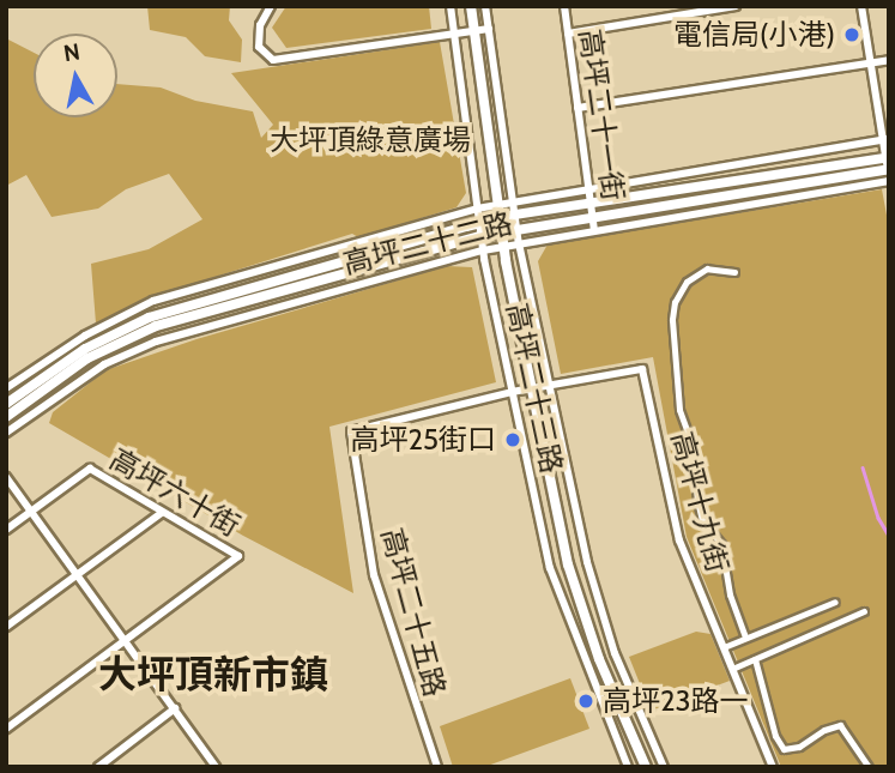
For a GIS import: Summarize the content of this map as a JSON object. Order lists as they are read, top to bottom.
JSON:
{
  "streets": {
    "street": [
      "高坪二十一街",
      "高坪二十二路",
      "高坪二十三路",
      "高坪六十街",
      "高坪十九街",
      "高坪二十五路"
    ]
  },
  "crossings": [
    ["高坪二十一街", "高坪二十二路"],
    ["高坪二十二路", "高坪二十三路"],
    ["高坪二十三路", "高坪十九街"],
    ["高坪二十三路", "高坪二十五路"],
    ["高坪十九街", "高坪二十五路"]
  ],
  "districts": ["大坪頂新市鎮"],
  "parks": ["大坪頂綠意廣場"],
  "places": ["電信局(小港)", "高坪25街口", "高坪23路一"],
  "north": "top"
}
